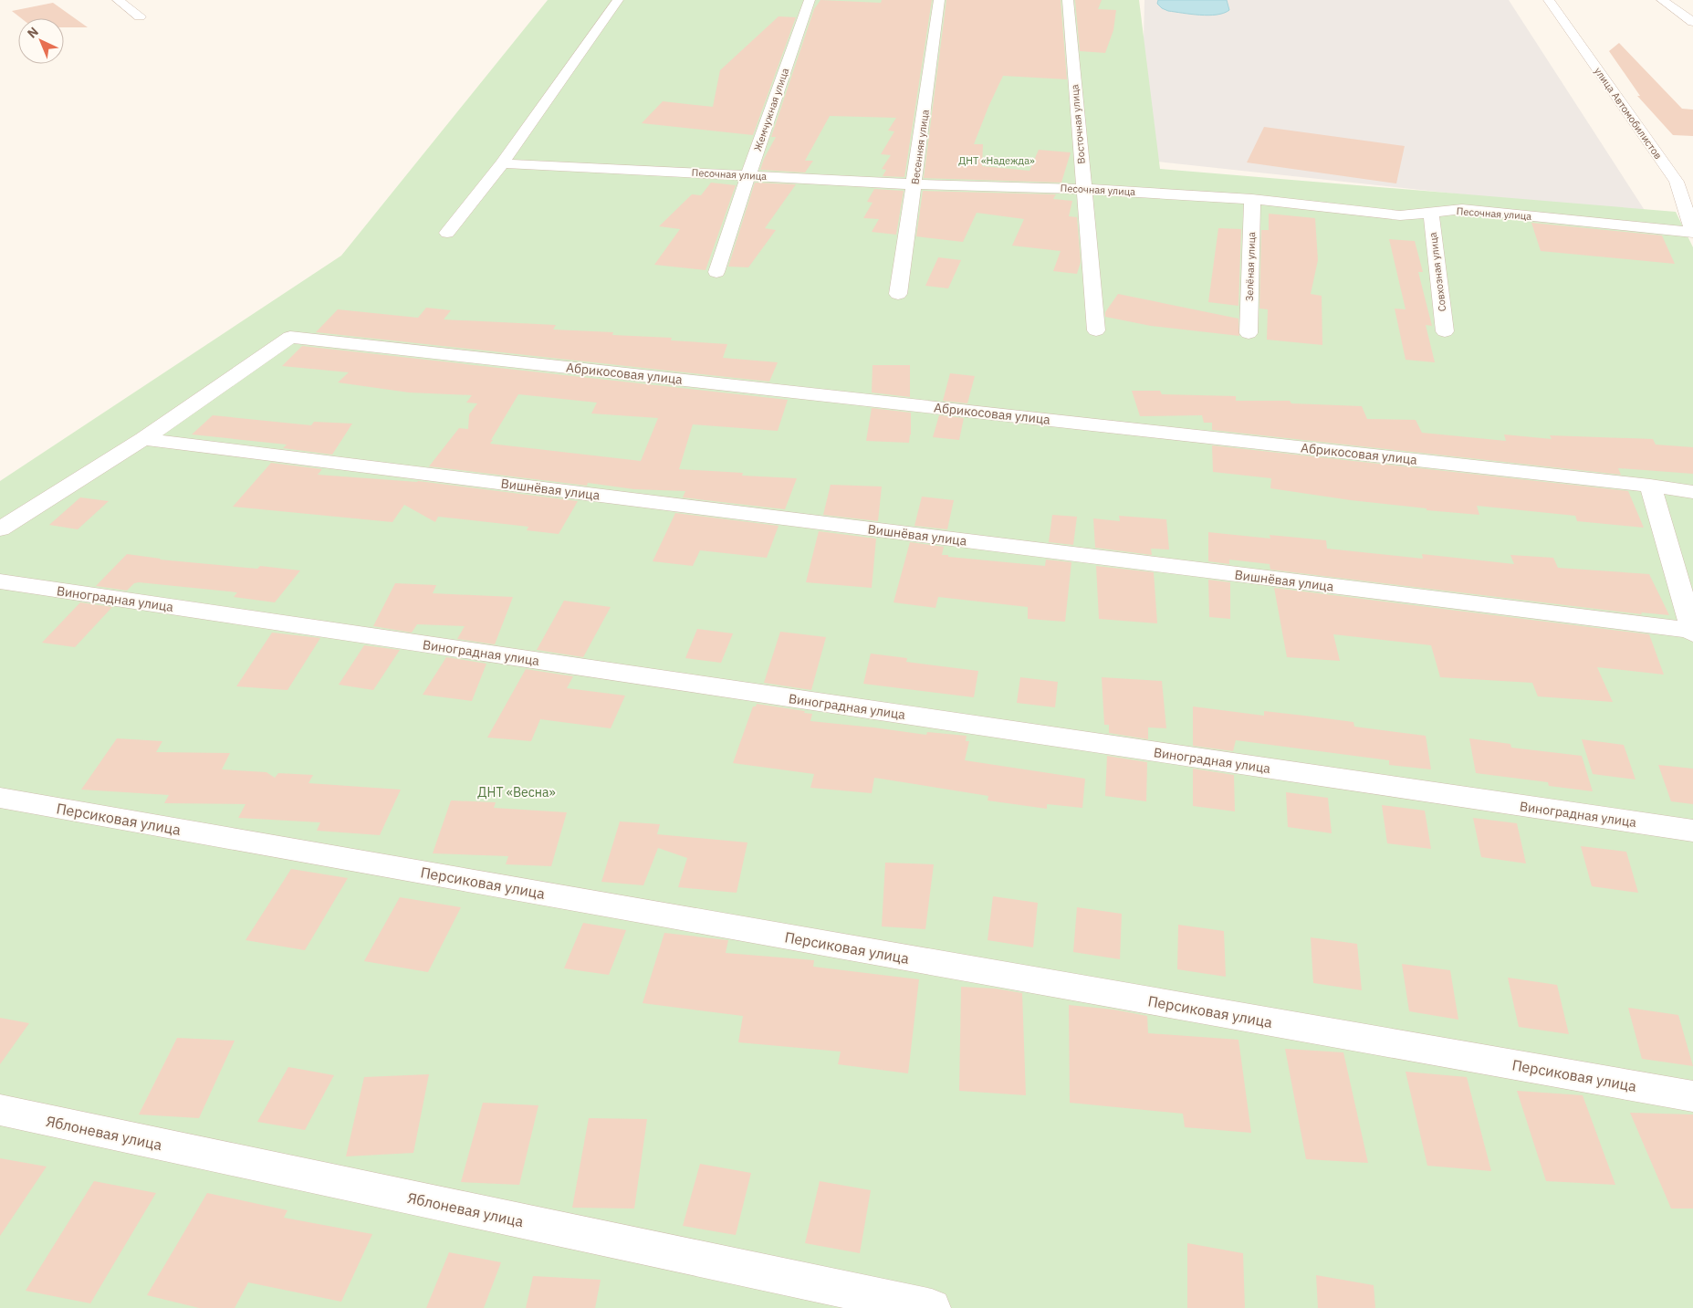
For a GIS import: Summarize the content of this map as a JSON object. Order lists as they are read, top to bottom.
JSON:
{
  "streets": {
    "street": [
      "Жемчужная улица",
      "улица Автомобилистов",
      "Восточная улица",
      "Весенняя улица",
      "Песочная улица",
      "Зелёная улица",
      "Совхозная улица",
      "Абрикосовая улица",
      "Вишнёвая улица",
      "Виноградная улица",
      "Персиковая улица",
      "Яблоневая улица"
    ]
  },
  "crossings": [
    ["Жемчужная улица", "Песочная улица"],
    ["улица Автомобилистов", "Песочная улица"],
    ["Восточная улица", "Песочная улица"],
    ["Весенняя улица", "Песочная улица"],
    ["Песочная улица", "Зелёная улица"],
    ["Песочная улица", "Совхозная улица"],
    ["Абрикосовая улица", "Вишнёвая улица"]
  ],
  "parks": ["ДНТ «Надежда»", "ДНТ «Весна»"],
  "north": "top left"
}
